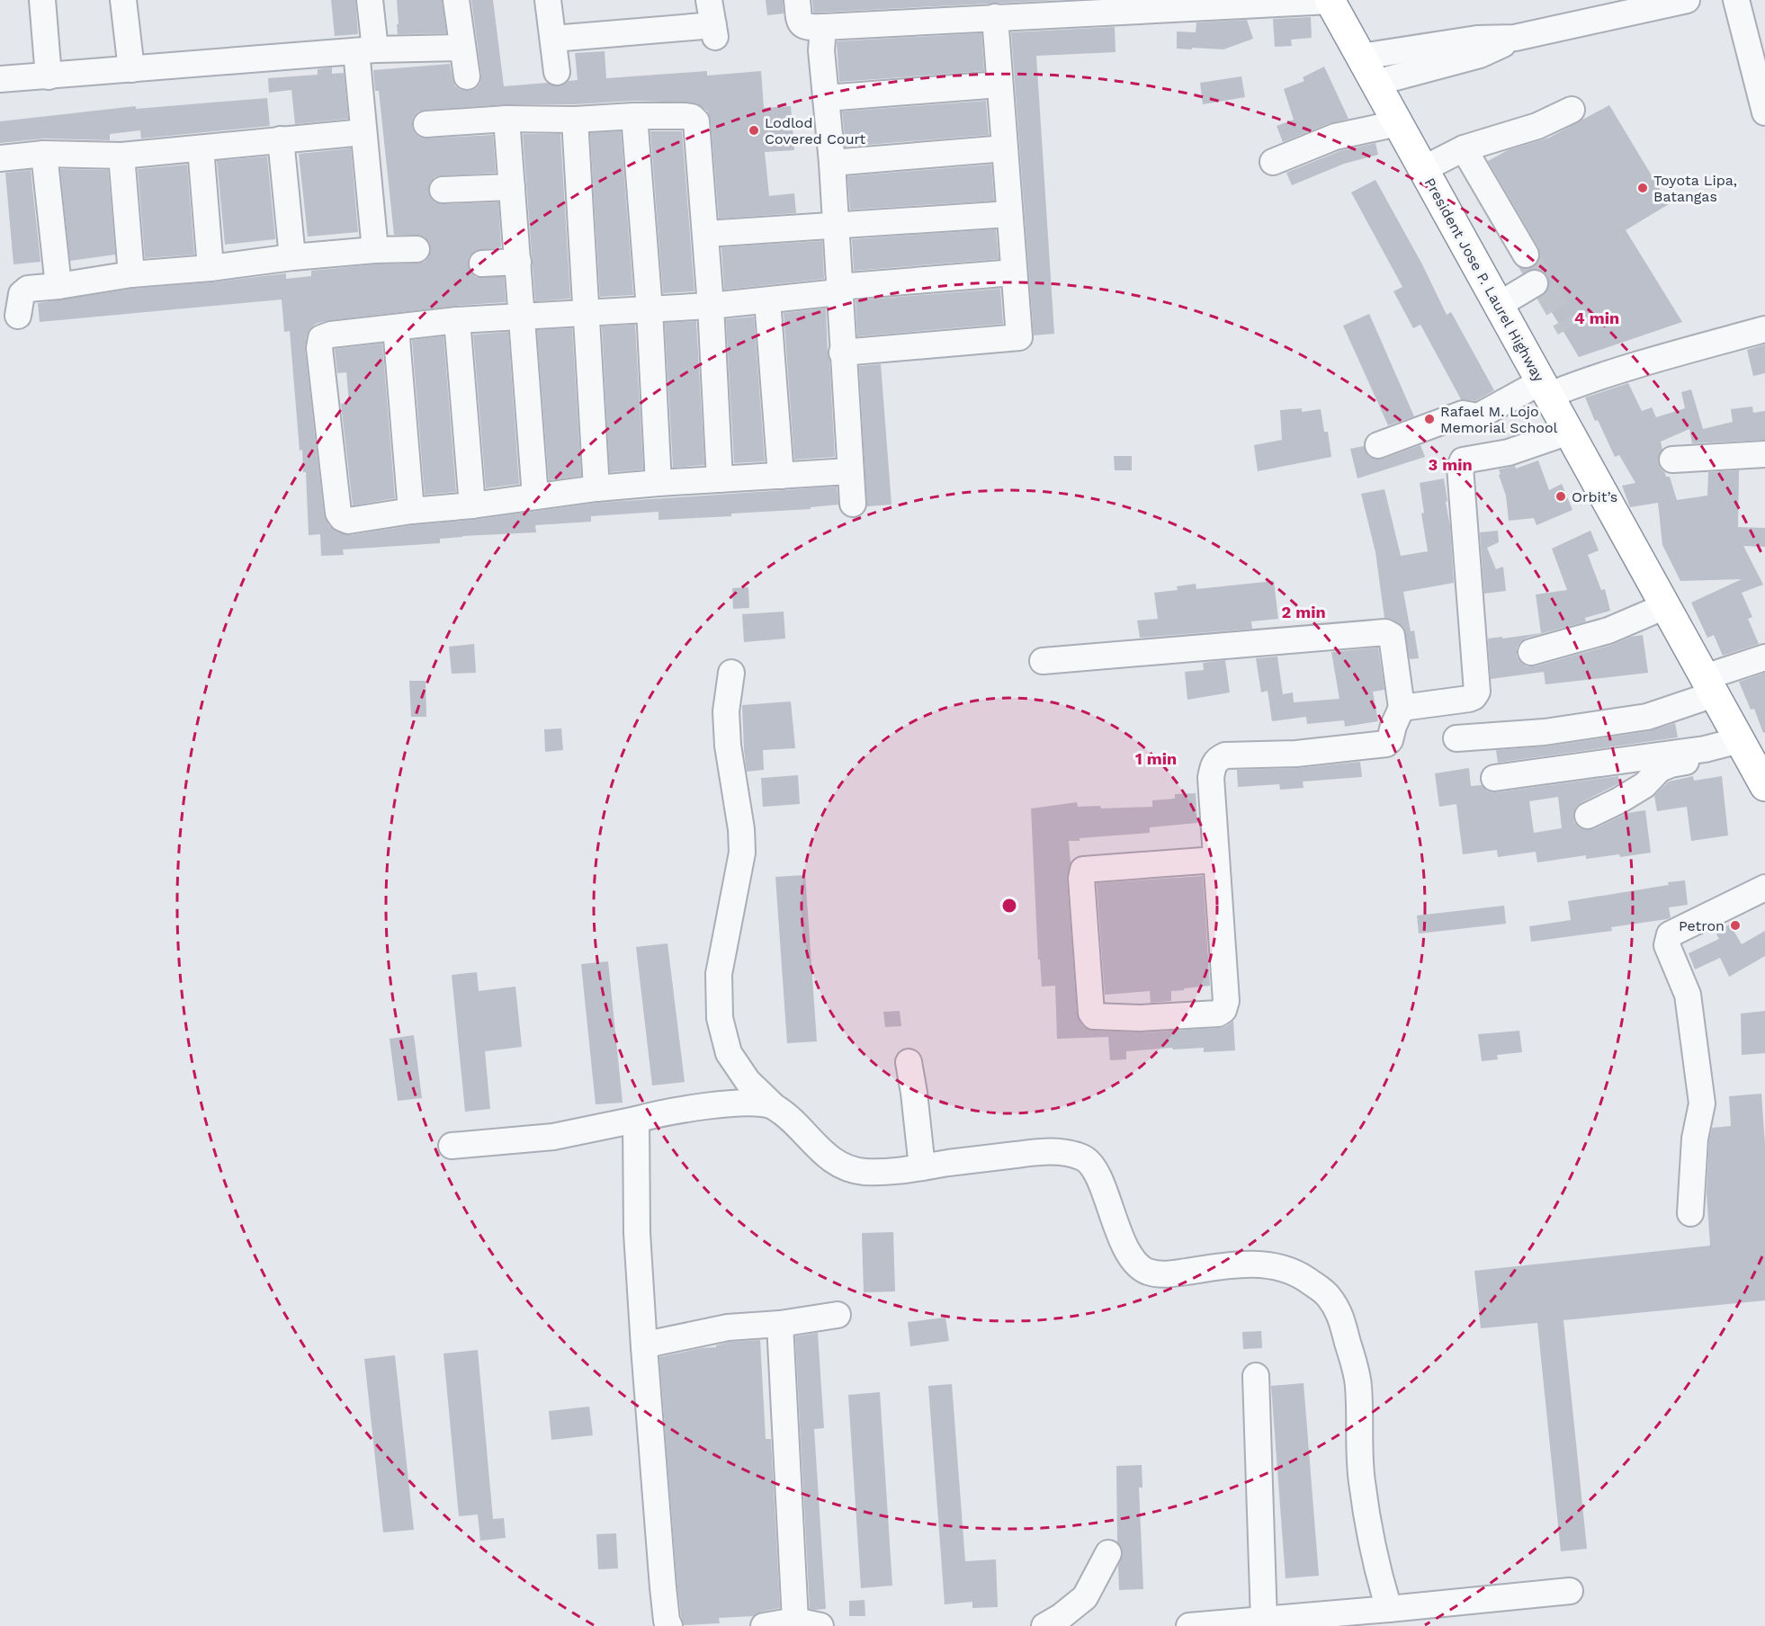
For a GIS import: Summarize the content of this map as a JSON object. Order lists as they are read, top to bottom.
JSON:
{
  "streets": {
    "highway": ["President Jose P. Laurel Highway"]
  },
  "places": [
    "Lodlod Covered Court",
    "Toyota Lipa, Batangas",
    "Rafael M. Lojo Memorial School",
    "Orbit’s",
    "Petron"
  ],
  "rings": [
    "4 min",
    "3 min",
    "2 min",
    "1 min"
  ]
}
